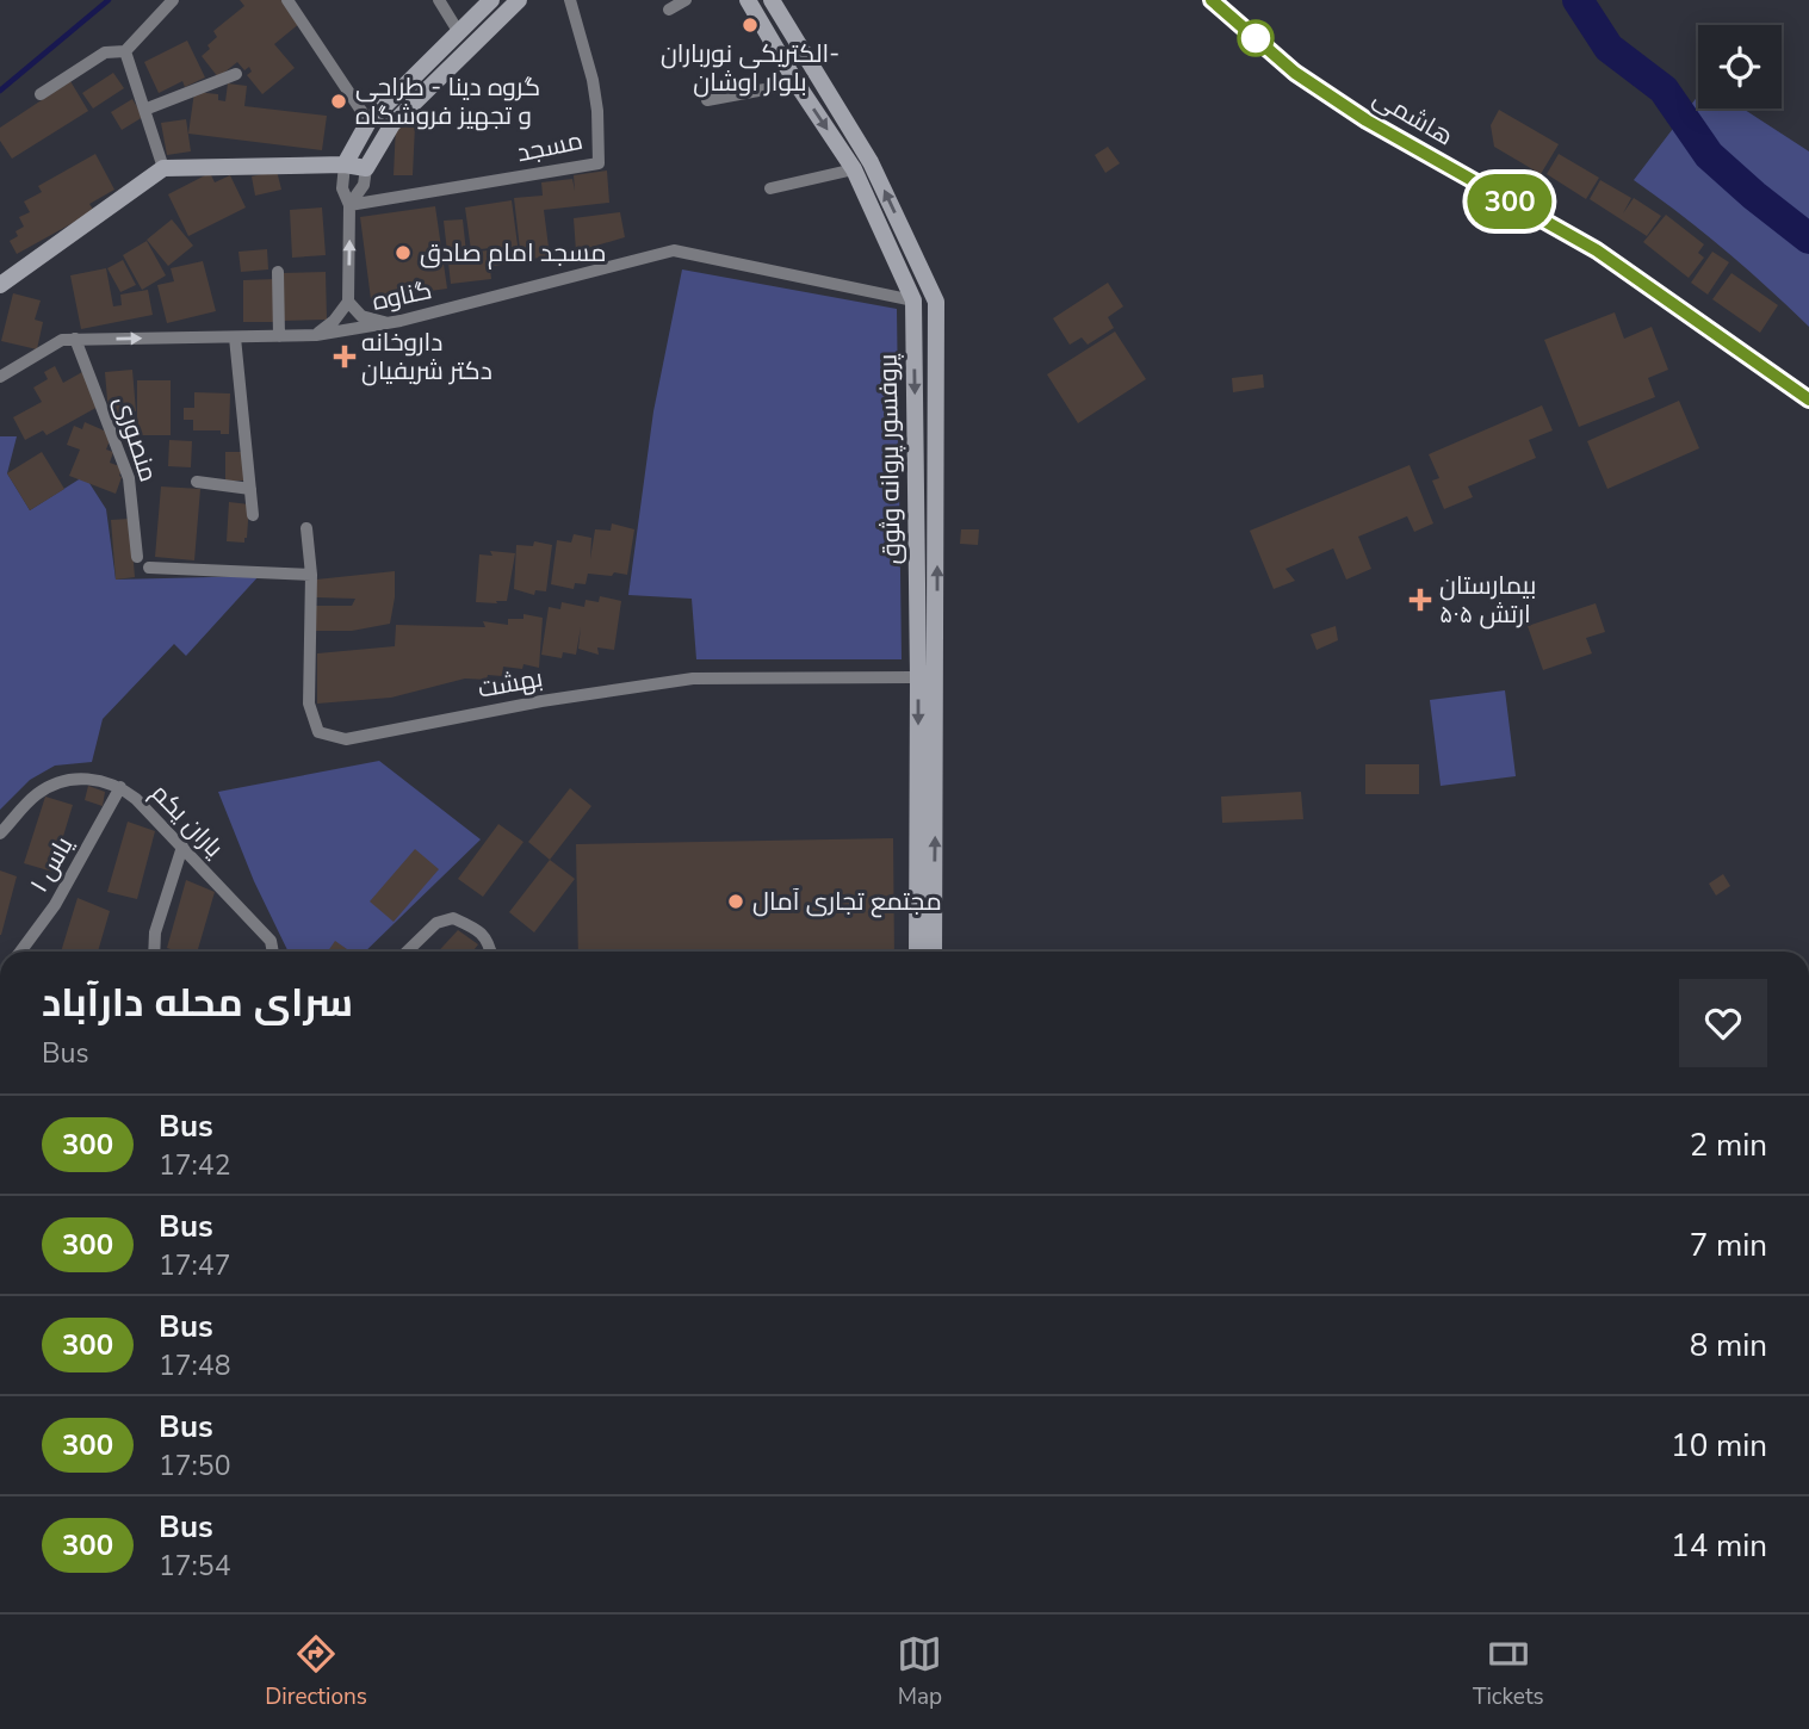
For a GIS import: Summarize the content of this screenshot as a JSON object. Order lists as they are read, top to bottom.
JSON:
{
  "streets": {
    "main road": ["هاشمی", "پروفسور پروانه وثوق"],
    "street": [
      "مسجد",
      "گناوه",
      "منصوری",
      "بهشت",
      "یاران یکم",
      "یاس ۱"
    ]
  },
  "crossings": [
    ["گناوه", "منصوری"],
    ["گناوه", "پروفسور پروانه وثوق"],
    ["پروفسور پروانه وثوق", "بهشت"],
    ["یاران یکم", "یاس ۱"]
  ],
  "places": {
    "other": [
      "الکتریکی نورباران- بلوار اوشان",
      "گروه دینا - طراحی و تجهیز فروشگاه",
      "مسجد امام صادق",
      "مجتمع تجاری آمال"
    ],
    "health": ["داروخانه دکتر شریفیان", "بیمارستان ۵۰۵ ارتش"]
  },
  "lines": ["bus line 300"],
  "page": {
    "on_map": "300",
    "heading": ["سرای محله دارآباد", "Bus"],
    "list": [
      {
        "mark": "300",
        "name": "Bus",
        "note": "17:42",
        "value": "2 min"
      },
      {
        "mark": "300",
        "name": "Bus",
        "note": "17:47",
        "value": "7 min"
      },
      {
        "mark": "300",
        "name": "Bus",
        "note": "17:48",
        "value": "8 min"
      },
      {
        "mark": "300",
        "name": "Bus",
        "note": "17:50",
        "value": "10 min"
      },
      {
        "mark": "300",
        "name": "Bus",
        "note": "17:54",
        "value": "14 min"
      }
    ],
    "tabs": ["Directions", "Map", "Tickets"]
  }
}
